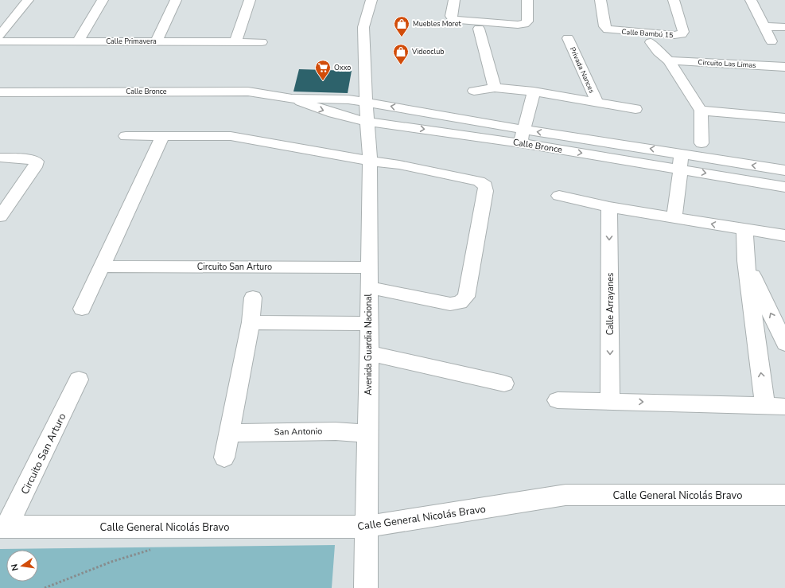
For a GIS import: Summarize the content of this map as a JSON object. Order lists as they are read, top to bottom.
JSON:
{
  "streets": {
    "street": [
      "Calle Bambú 15",
      "Calle Primavera",
      "Circuito Las Limas",
      "Privada Nances",
      "Calle Bronce",
      "Circuito San Arturo",
      "Calle Arrayanes",
      "Avenida Guardia Nacional",
      "San Antonio",
      "Calle General Nicolás Bravo"
    ]
  },
  "crossings": [
    ["Calle Bronce", "Avenida Guardia Nacional"],
    ["Circuito San Arturo", "Avenida Guardia Nacional"],
    ["Circuito San Arturo", "Calle General Nicolás Bravo"],
    ["Avenida Guardia Nacional", "San Antonio"],
    ["Avenida Guardia Nacional", "Calle General Nicolás Bravo"]
  ],
  "places": {
    "shop": ["Muebles Moret", "Videoclub"],
    "supermarket": ["Oxxo"]
  },
  "north": "left"
}
